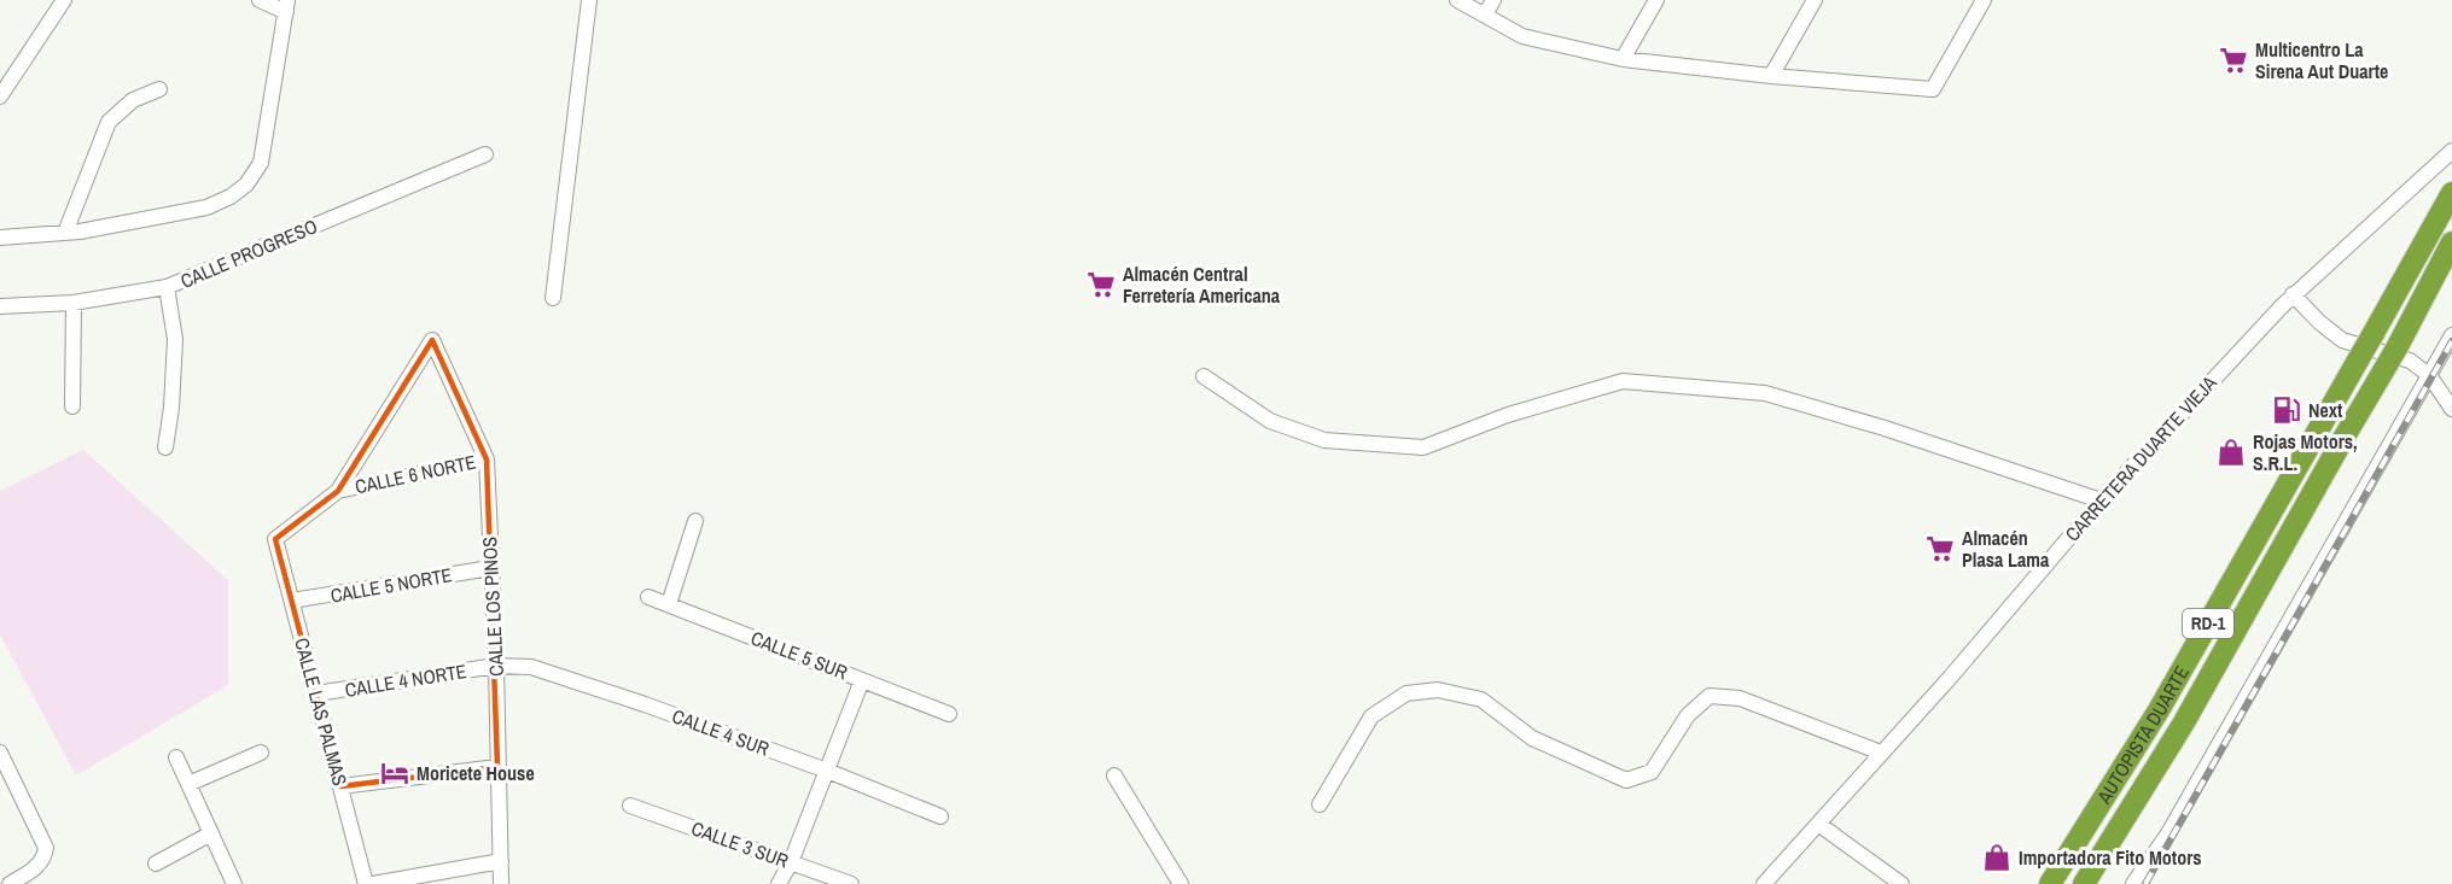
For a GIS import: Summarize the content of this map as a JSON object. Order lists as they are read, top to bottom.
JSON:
{
  "streets": {
    "highway": ["RD-1", "AUTOPISTA DUARTE"],
    "street": [
      "CALLE PROGRESO",
      "CARRETERA DUARTE VIEJA",
      "CALLE 6 NORTE",
      "CALLE 5 NORTE",
      "CALLE LOS PINOS",
      "CALLE 5 SUR",
      "CALLE 4 NORTE",
      "CALLE LAS PALMAS",
      "CALLE 4 SUR",
      "CALLE 3 SUR"
    ]
  },
  "crossings": [
    ["CALLE 6 NORTE", "CALLE LOS PINOS"],
    ["CALLE 6 NORTE", "CALLE LAS PALMAS"],
    ["CALLE 5 NORTE", "CALLE LOS PINOS"],
    ["CALLE 5 NORTE", "CALLE LAS PALMAS"],
    ["CALLE LOS PINOS", "CALLE 4 NORTE"],
    ["CALLE LOS PINOS", "CALLE 4 SUR"],
    ["CALLE 4 NORTE", "CALLE LAS PALMAS"],
    ["CALLE 4 NORTE", "CALLE 4 SUR"]
  ],
  "places": {
    "supermarket": ["Multicentro La Sirena Aut Duarte", "Almacén Central Ferretería Americana", "Almacén Plasa Lama"],
    "fuel station": ["Next"],
    "shop": ["Rojas Motors, S.R.L.", "Importadora Fito Motors"],
    "hotel": ["Moricete House"]
  }
}
